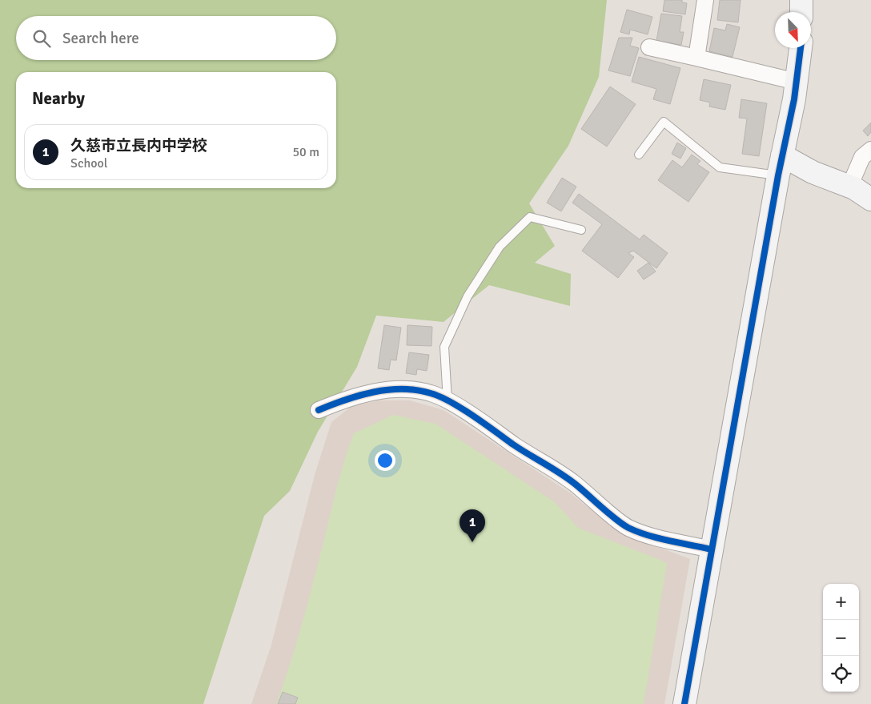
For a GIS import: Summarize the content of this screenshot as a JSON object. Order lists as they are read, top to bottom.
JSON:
{
  "north": "bottom right",
  "page": {
    "search": "Search here",
    "heading": "Nearby",
    "list": [
      {
        "mark": "1",
        "name": "久慈市立長内中学校",
        "note": "School",
        "value": "50 m"
      }
    ],
    "pins": "1",
    "map_buttons": ["+", "−"]
  }
}
